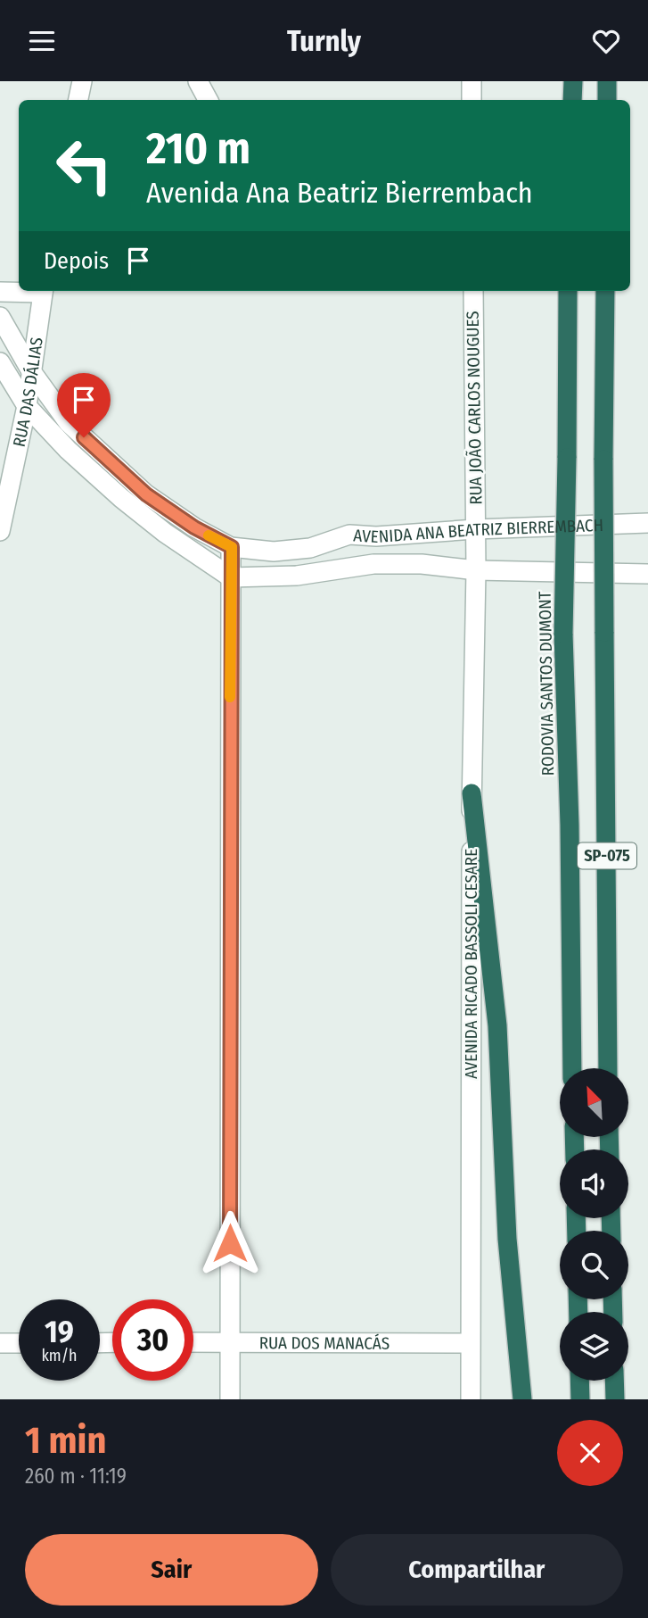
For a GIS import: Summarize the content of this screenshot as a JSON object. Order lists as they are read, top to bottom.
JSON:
{
  "streets": {
    "highway": ["RODOVIA SANTOS DUMONT", "SP-075"],
    "street": [
      "RUA DAS DÁLIAS",
      "RUA JOÃO CARLOS NOUGUES",
      "AVENIDA ANA BEATRIZ BIERREMBACH",
      "AVENIDA RICADO BASSOLI CESARE",
      "RUA DOS MANACÁS"
    ]
  },
  "crossings": [
    ["RUA DAS DÁLIAS", "AVENIDA ANA BEATRIZ BIERREMBACH"],
    ["RUA JOÃO CARLOS NOUGUES", "AVENIDA ANA BEATRIZ BIERREMBACH"],
    ["RUA JOÃO CARLOS NOUGUES", "AVENIDA RICADO BASSOLI CESARE"],
    ["AVENIDA ANA BEATRIZ BIERREMBACH", "AVENIDA RICADO BASSOLI CESARE"],
    ["AVENIDA RICADO BASSOLI CESARE", "RUA DOS MANACÁS"]
  ],
  "north": "top left",
  "page": {
    "header": "Turnly",
    "turn": ["210 m", "Avenida Ana Beatriz Bierrembach"],
    "then": "Depois",
    "speed": "19 km/h",
    "limit": "30",
    "heading": ["1 min", "260 m · 11:19"],
    "buttons": ["Sair", "Compartilhar"]
  }
}
